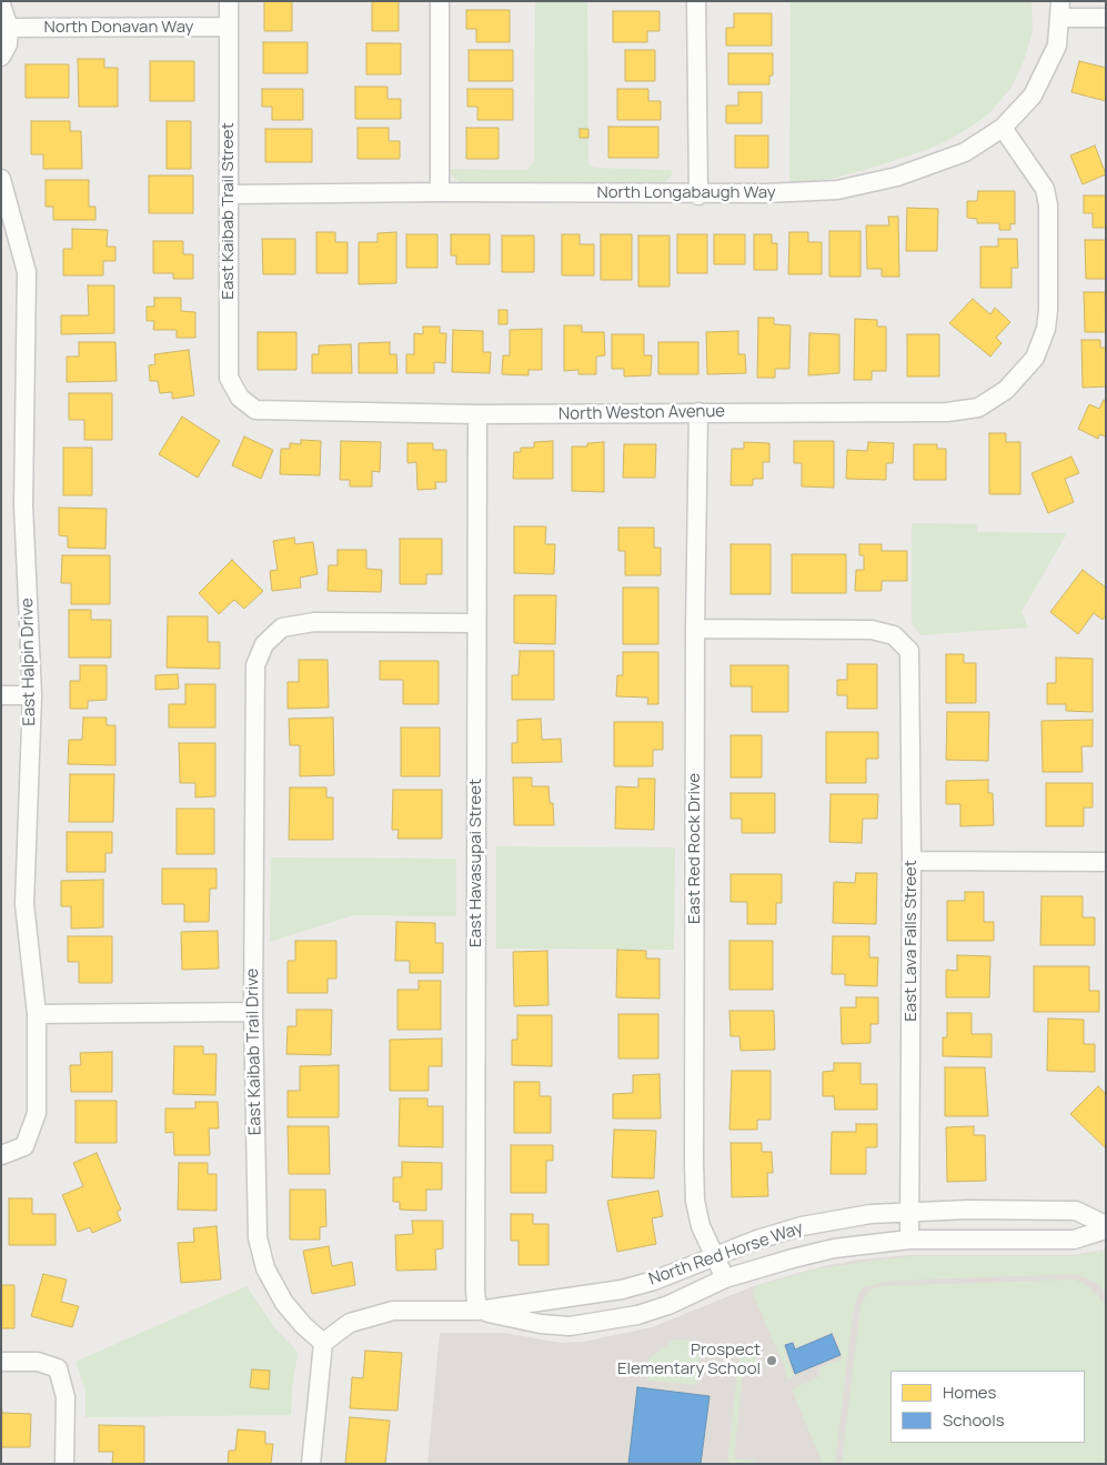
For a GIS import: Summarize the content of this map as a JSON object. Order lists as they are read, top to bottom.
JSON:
{
  "streets": {
    "street": [
      "North Donavan Way",
      "North Longabaugh Way",
      "East Kaibab Trail Street",
      "North Weston Avenue",
      "East Halpin Drive",
      "East Red Rock Drive",
      "East Havasupai Street",
      "East Lava Falls Street",
      "East Kaibab Trail Drive",
      "North Red Horse Way"
    ]
  },
  "crossings": [
    ["North Donavan Way", "East Kaibab Trail Street"],
    ["North Longabaugh Way", "East Kaibab Trail Street"],
    ["North Longabaugh Way", "North Weston Avenue"],
    ["East Kaibab Trail Street", "North Weston Avenue"],
    ["North Weston Avenue", "East Red Rock Drive"],
    ["North Weston Avenue", "East Havasupai Street"],
    ["East Red Rock Drive", "East Lava Falls Street"],
    ["East Red Rock Drive", "North Red Horse Way"],
    ["East Havasupai Street", "East Kaibab Trail Drive"],
    ["East Havasupai Street", "North Red Horse Way"],
    ["East Lava Falls Street", "North Red Horse Way"],
    ["East Kaibab Trail Drive", "North Red Horse Way"]
  ],
  "places": ["Prospect Elementary School"],
  "legend": ["Homes", "Schools"]
}
